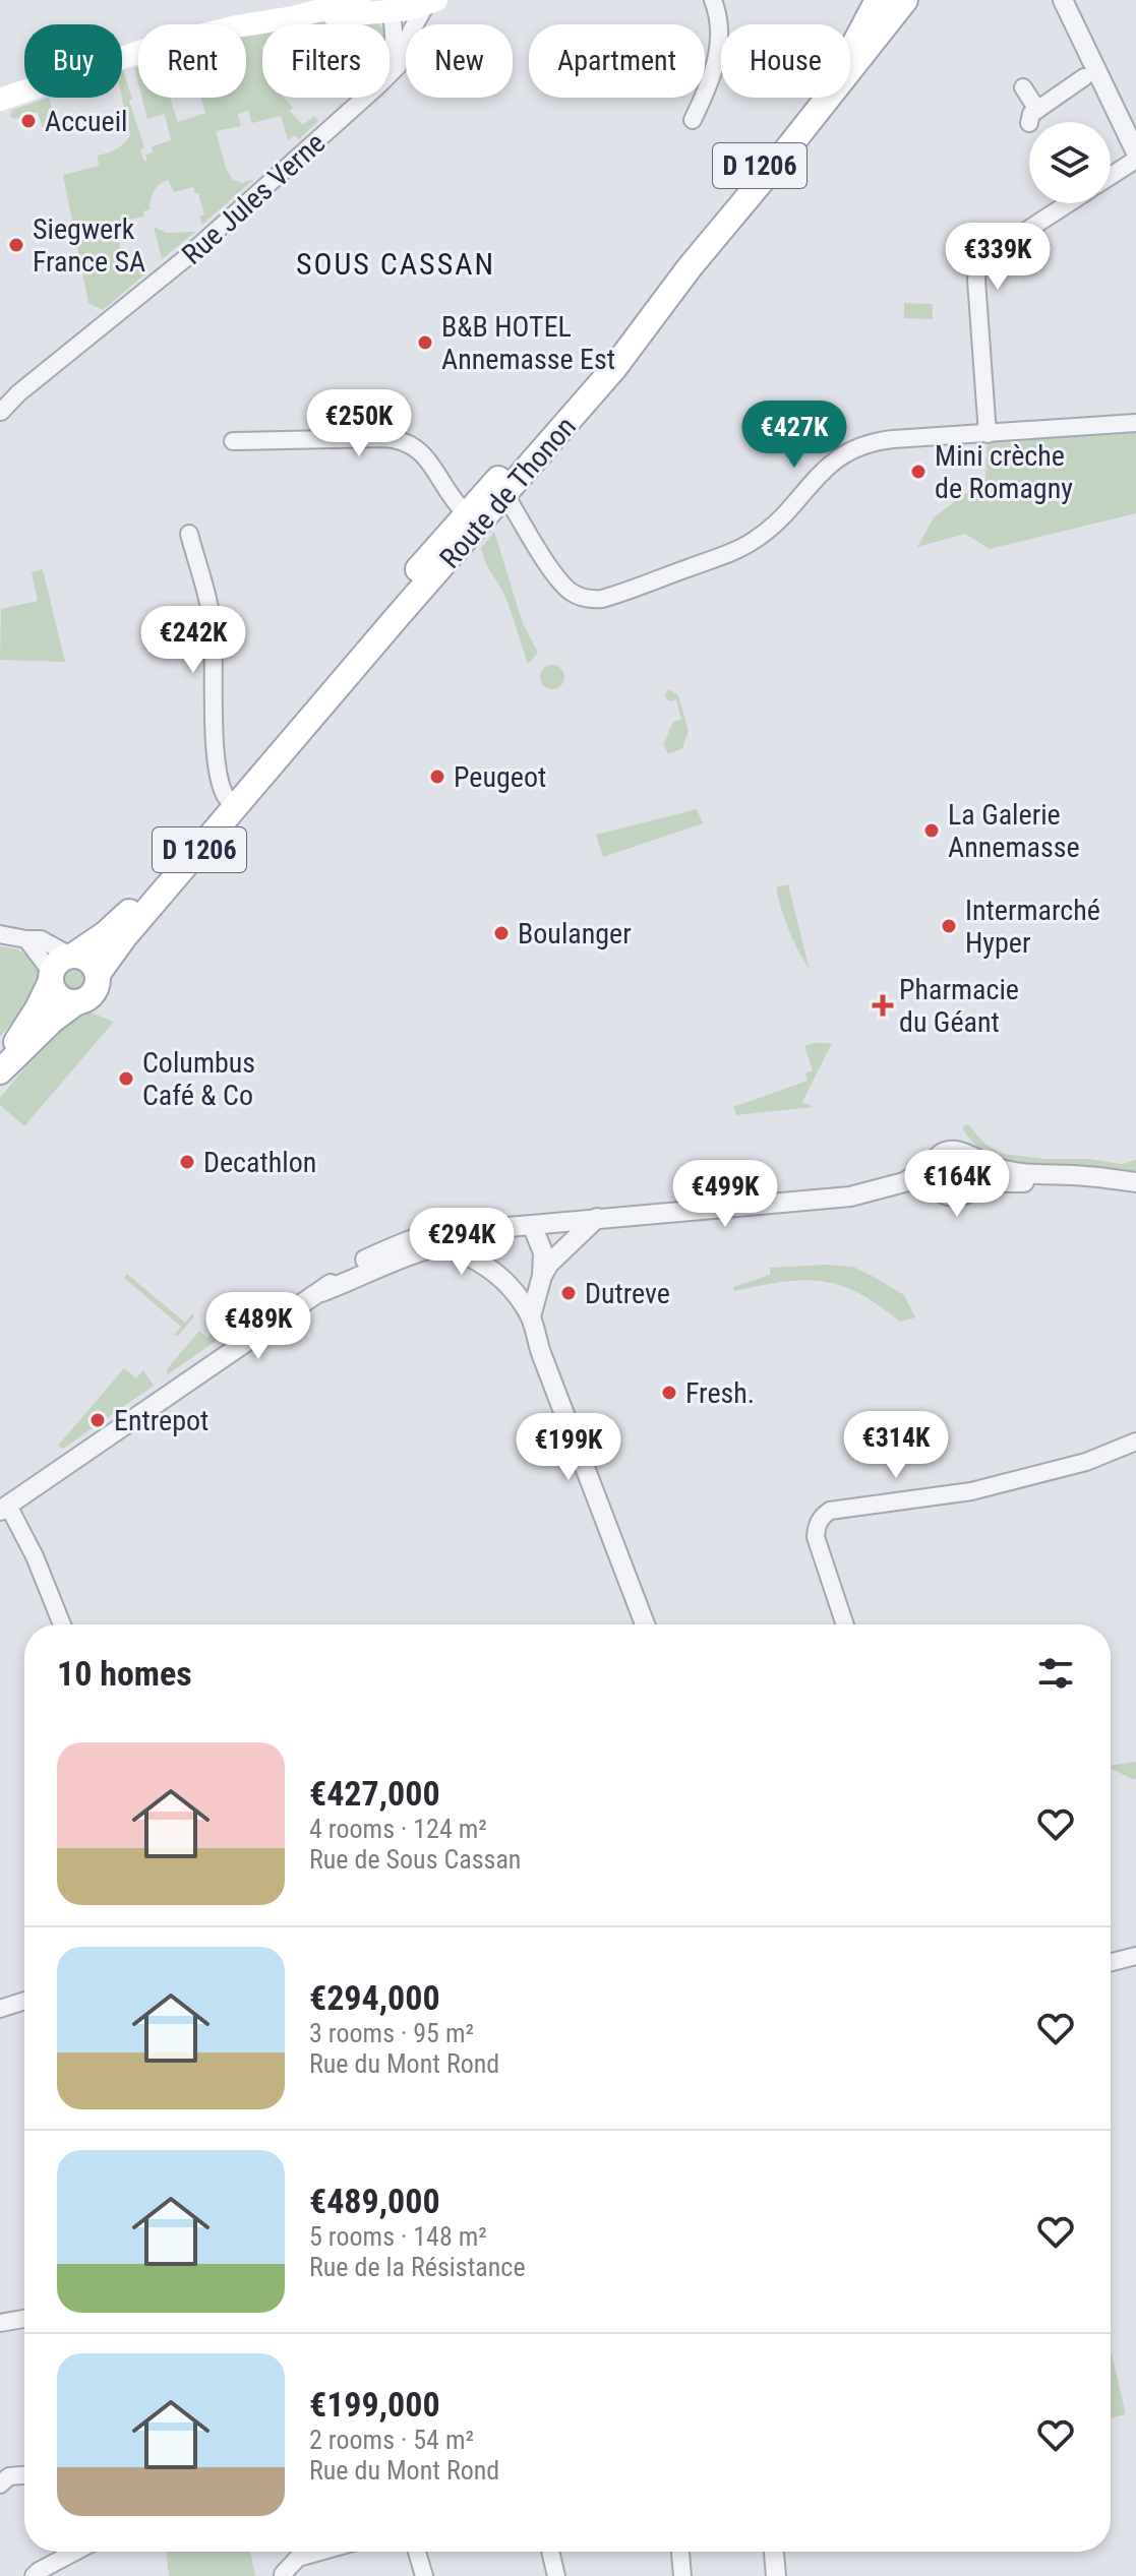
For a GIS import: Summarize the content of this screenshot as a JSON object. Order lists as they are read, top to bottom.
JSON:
{
  "streets": {
    "main road": ["D 1206", "Route de Thonon"],
    "street": ["Rue Jules Verne"]
  },
  "districts": ["SOUS CASSAN"],
  "places": {
    "other": [
      "Accueil",
      "Siegwerk France SA",
      "B&B HOTEL Annemasse Est",
      "Mini crèche de Romagny",
      "Peugeot",
      "La Galerie Annemasse",
      "Intermarché Hyper",
      "Boulanger",
      "Columbus Café & Co",
      "Decathlon",
      "Dutreve",
      "Fresh.",
      "Entrepot"
    ],
    "health": ["Pharmacie du Géant"]
  },
  "page": {
    "chip": [
      "Buy",
      "Rent",
      "Filters",
      "New",
      "Apartment",
      "House"
    ],
    "price": [
      "€339K",
      "€250K",
      "€427K",
      "€242K",
      "€164K",
      "€499K",
      "€294K",
      "€489K",
      "€314K",
      "€199K"
    ],
    "heading": "10 homes",
    "list": [
      {
        "name": "€427,000",
        "note": "4 rooms · 124 m² · Rue de Sous Cassan"
      },
      {
        "name": "€294,000",
        "note": "3 rooms · 95 m² · Rue du Mont Rond"
      },
      {
        "name": "€489,000",
        "note": "5 rooms · 148 m² · Rue de la Résistance"
      },
      {
        "name": "€199,000",
        "note": "2 rooms · 54 m² · Rue du Mont Rond"
      }
    ]
  }
}
